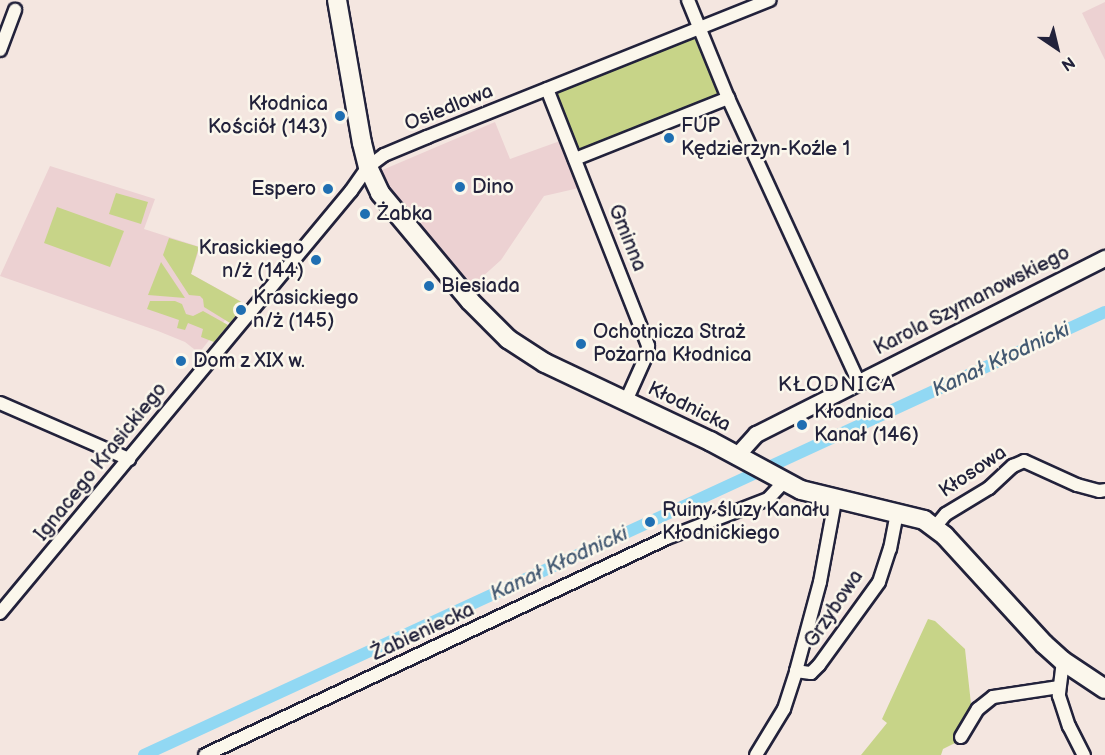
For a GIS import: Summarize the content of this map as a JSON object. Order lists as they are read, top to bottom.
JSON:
{
  "streets": {
    "main road": ["Kłodnicka"],
    "street": [
      "Osiedlowa",
      "Gminna",
      "Karola Szymanowskiego",
      "Ignacego Krasickiego",
      "Kłosowa",
      "Grzybowa",
      "Żabieniecka"
    ]
  },
  "crossings": [
    ["Osiedlowa", "Gminna"],
    ["Osiedlowa", "Kłodnicka"],
    ["Osiedlowa", "Ignacego Krasickiego"],
    ["Gminna", "Kłodnicka"],
    ["Karola Szymanowskiego", "Kłodnicka"],
    ["Kłodnicka", "Ignacego Krasickiego"],
    ["Kłodnicka", "Kłosowa"],
    ["Kłodnicka", "Grzybowa"],
    ["Kłodnicka", "Żabieniecka"]
  ],
  "districts": ["KŁODNICA"],
  "water": ["Kanał Kłodnicki"],
  "places": [
    "Kłodnica Kościół (143)",
    "FUP Kędzierzyn-Koźle 1",
    "Dino",
    "Espero",
    "Żabka",
    "Krasickiego n/ż (144)",
    "Biesiada",
    "Krasickiego n/ż (145)",
    "Ochotnicza Straż Pożarna Kłodnica",
    "Dom z XIX w.",
    "Kłodnica Kanał (146)",
    "Ruiny śluzy Kanału Kłodnickiego"
  ],
  "north": "bottom right"
}
